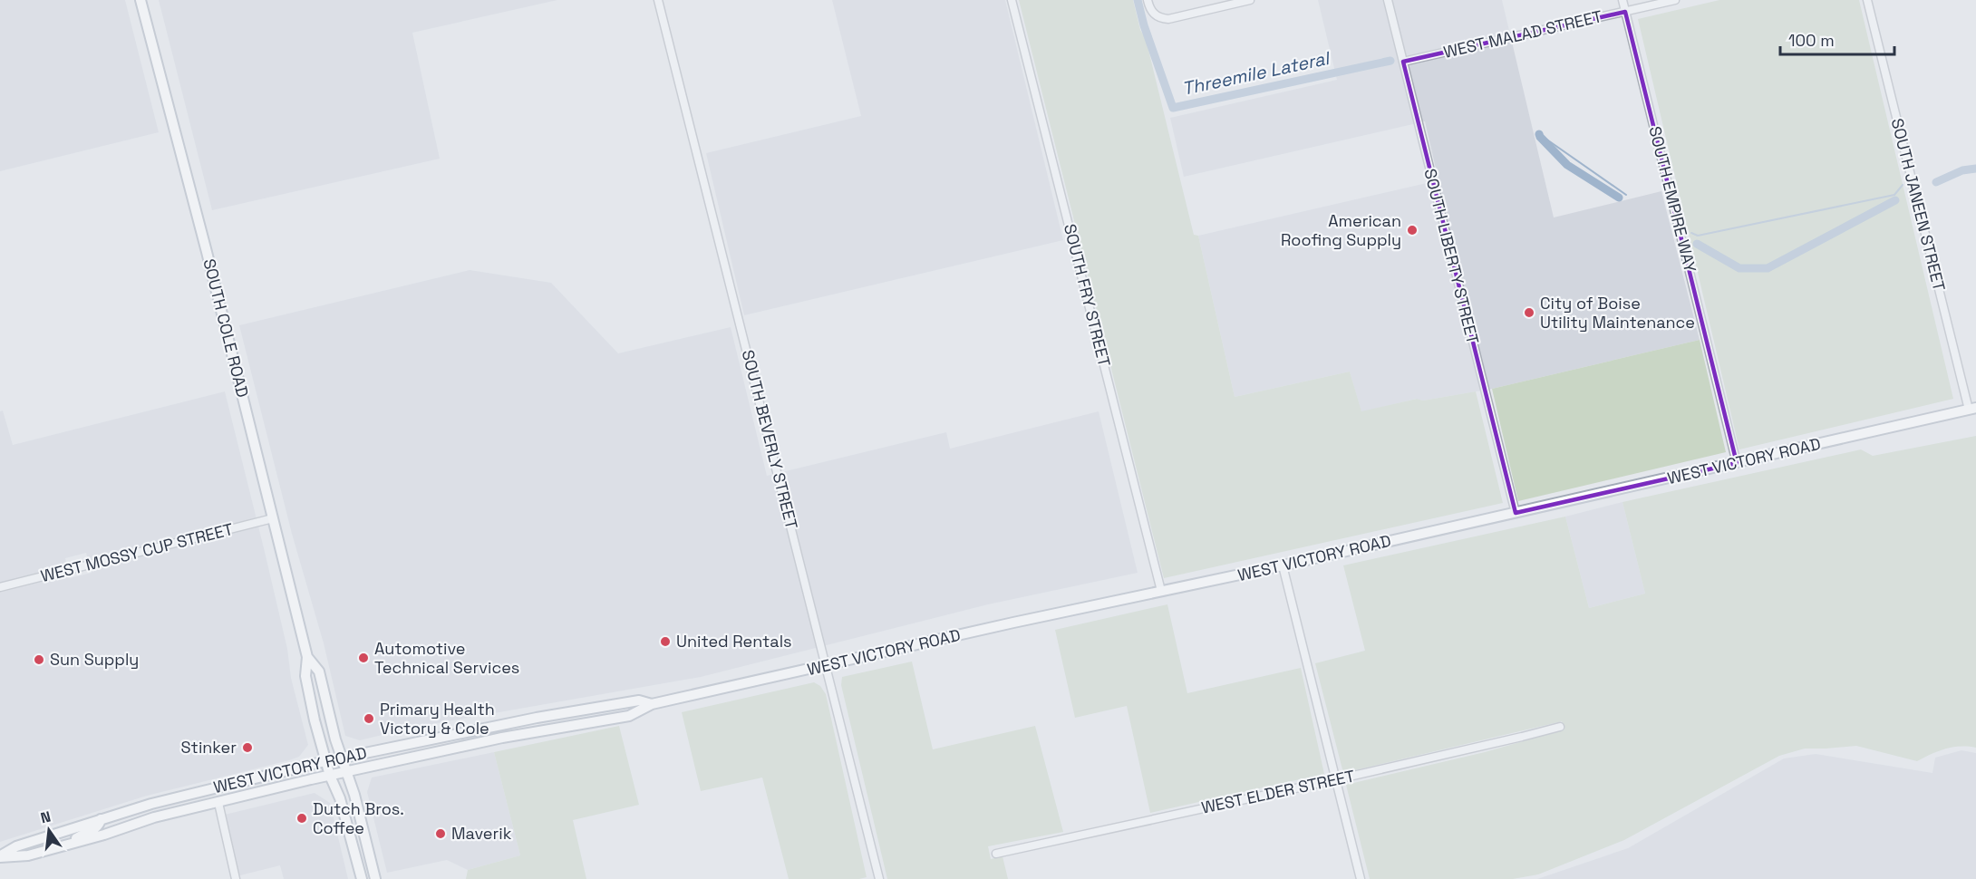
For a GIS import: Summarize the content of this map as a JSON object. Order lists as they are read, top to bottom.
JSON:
{
  "streets": {
    "main road": ["SOUTH COLE ROAD", "WEST VICTORY ROAD"],
    "street": [
      "WEST MALAD STREET",
      "SOUTH EMPIRE WAY",
      "SOUTH JANEEN STREET",
      "SOUTH LIBERTY STREET",
      "SOUTH FRY STREET",
      "SOUTH BEVERLY STREET",
      "WEST MOSSY CUP STREET",
      "WEST ELDER STREET"
    ]
  },
  "crossings": [
    ["WEST MALAD STREET", "SOUTH EMPIRE WAY"],
    ["WEST MALAD STREET", "SOUTH LIBERTY STREET"],
    ["SOUTH EMPIRE WAY", "WEST VICTORY ROAD"],
    ["SOUTH JANEEN STREET", "WEST VICTORY ROAD"],
    ["SOUTH LIBERTY STREET", "WEST VICTORY ROAD"],
    ["SOUTH FRY STREET", "WEST VICTORY ROAD"],
    ["SOUTH COLE ROAD", "WEST VICTORY ROAD"],
    ["SOUTH COLE ROAD", "WEST MOSSY CUP STREET"],
    ["SOUTH BEVERLY STREET", "WEST VICTORY ROAD"]
  ],
  "water": ["Threemile Lateral"],
  "places": [
    "American Roofing Supply",
    "City of Boise Utility Maintenance",
    "United Rentals",
    "Automotive Technical Services",
    "Sun Supply",
    "Primary Health Victory & Cole",
    "Stinker",
    "Dutch Bros. Coffee",
    "Maverik"
  ],
  "scale_bar": "100 m",
  "north": "top"
}
